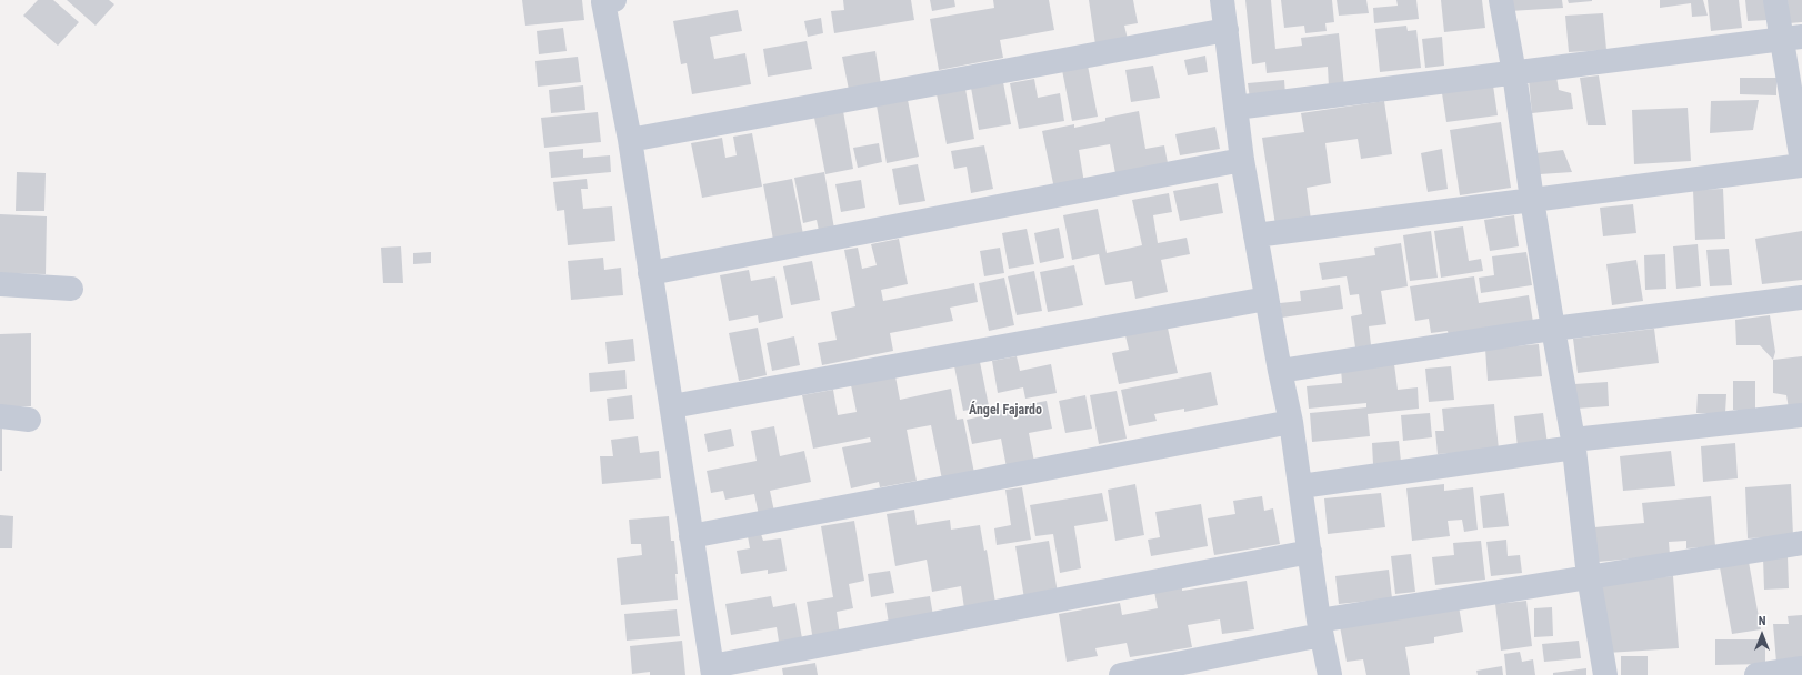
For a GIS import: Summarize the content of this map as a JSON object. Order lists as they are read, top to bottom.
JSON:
{
  "districts": ["Ángel Fajardo"],
  "north": "top"
}
